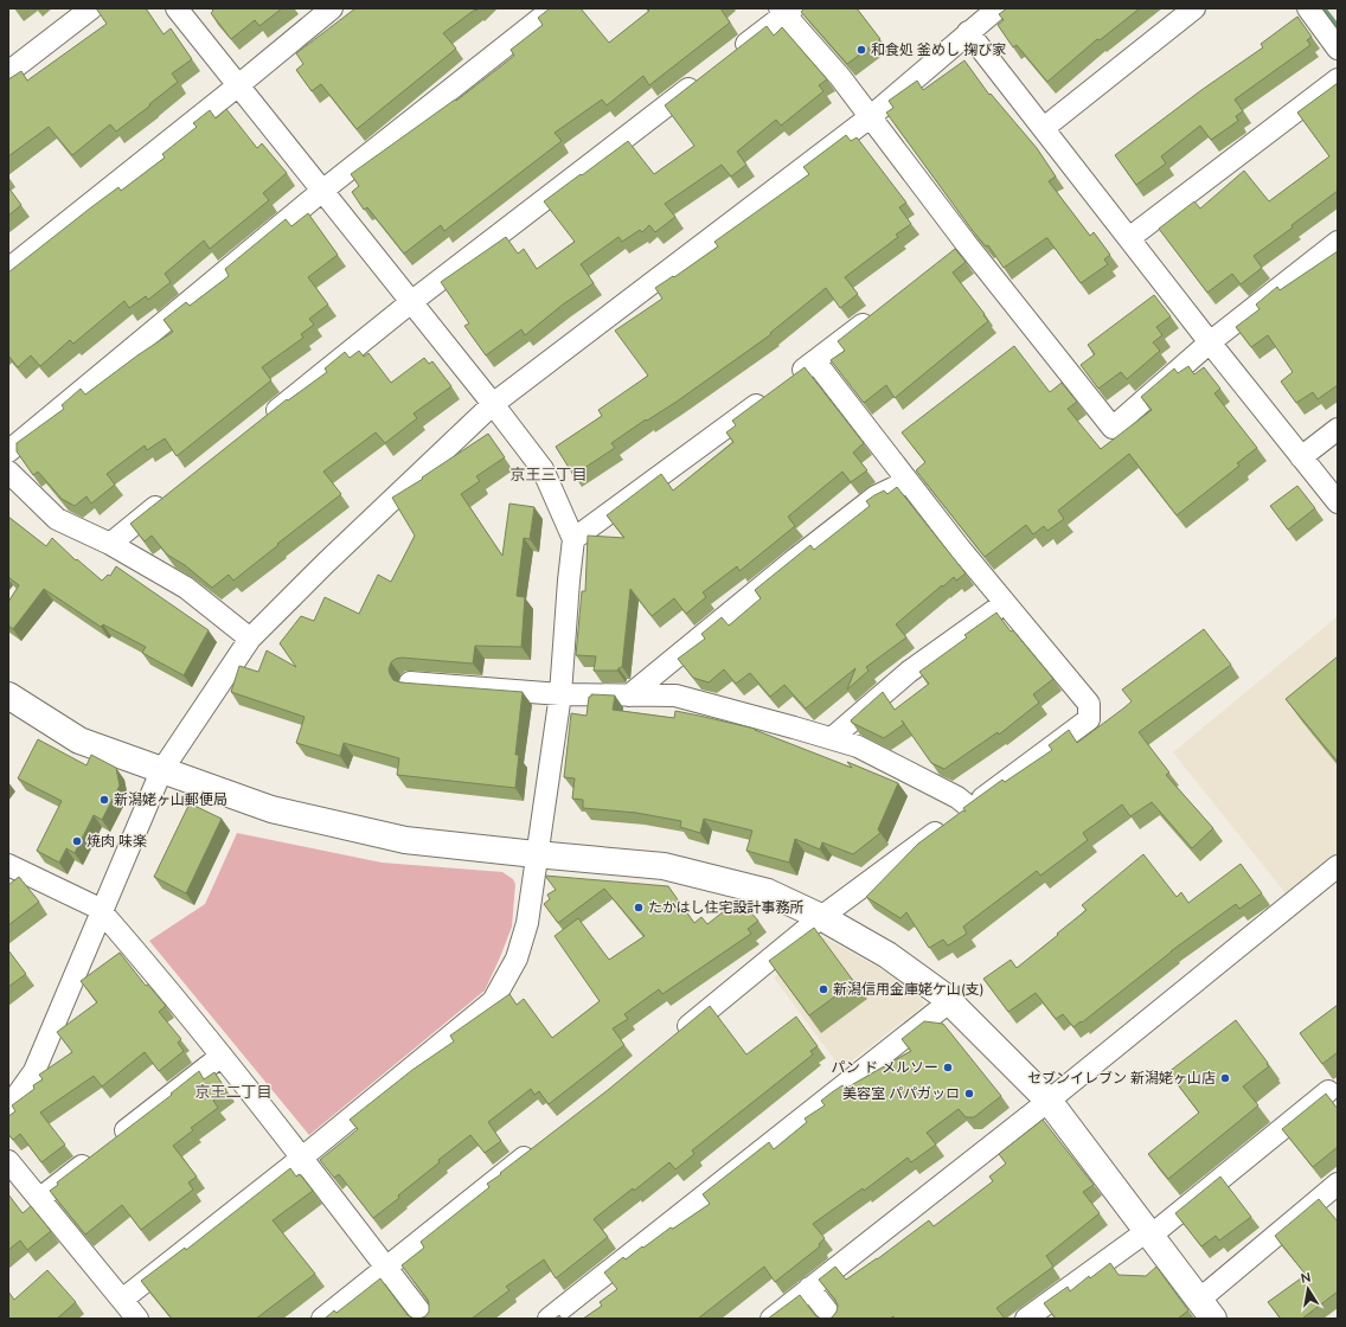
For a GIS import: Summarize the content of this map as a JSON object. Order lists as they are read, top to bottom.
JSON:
{
  "districts": ["京王三丁目", "京王二丁目"],
  "places": [
    "和食処 釜めし 掬び家",
    "新潟姥ヶ山郵便局",
    "焼肉 味楽",
    "たかはし住宅設計事務所",
    "新潟信用金庫姥ケ山(支)",
    "パン ド メルソー",
    "セブンイレブン 新潟姥ヶ山店",
    "美容室 パパガッロ"
  ],
  "north": "top"
}
